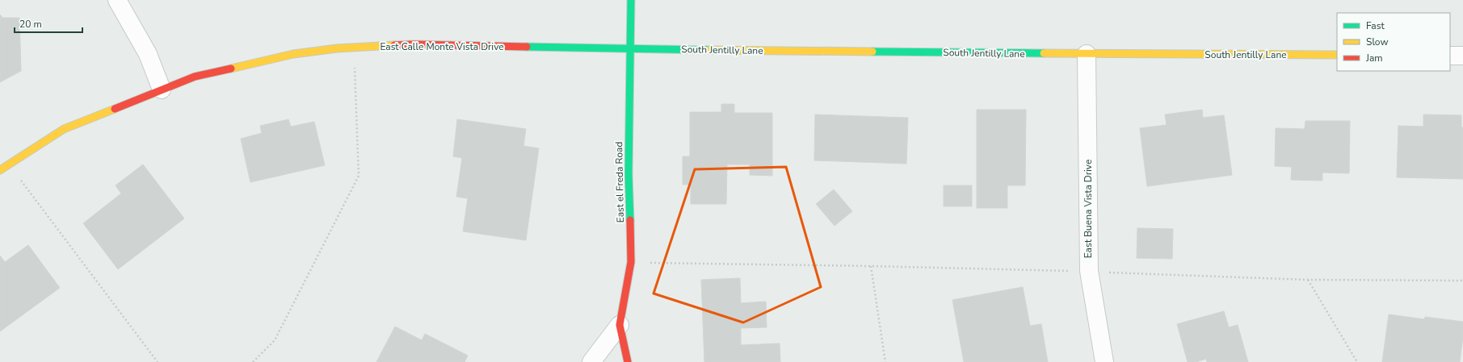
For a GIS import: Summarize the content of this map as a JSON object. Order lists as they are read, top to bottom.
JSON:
{
  "streets": {
    "street": [
      "East Calle Monte Vista Drive",
      "South Jentilly Lane",
      "East el Freda Road",
      "East Buena Vista Drive"
    ]
  },
  "crossings": [
    ["East Calle Monte Vista Drive", "South Jentilly Lane"],
    ["East Calle Monte Vista Drive", "East el Freda Road"],
    ["South Jentilly Lane", "East el Freda Road"],
    ["South Jentilly Lane", "East Buena Vista Drive"]
  ],
  "legend": ["Fast", "Slow", "Jam"],
  "scale_bar": "20 m"
}
